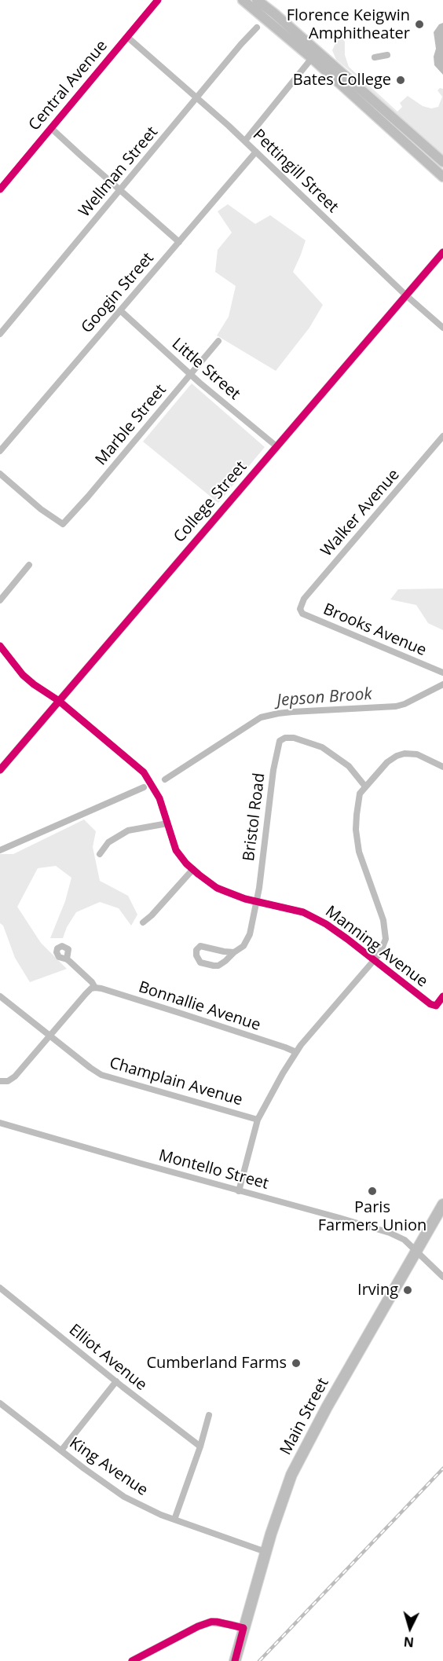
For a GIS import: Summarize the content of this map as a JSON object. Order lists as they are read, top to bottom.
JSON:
{
  "streets": {
    "highway": ["Main Street"],
    "street": [
      "Central Avenue",
      "Pettingill Street",
      "Wellman Street",
      "Googin Street",
      "Little Street",
      "Marble Street",
      "College Street",
      "Walker Avenue",
      "Brooks Avenue",
      "Bristol Road",
      "Manning Avenue",
      "Bonnallie Avenue",
      "Champlain Avenue",
      "Montello Street",
      "Elliot Avenue",
      "King Avenue"
    ]
  },
  "crossings": [
    ["Central Avenue", "Pettingill Street"],
    ["Pettingill Street", "Wellman Street"],
    ["Pettingill Street", "Googin Street"],
    ["Pettingill Street", "College Street"],
    ["Googin Street", "Little Street"],
    ["Little Street", "Marble Street"],
    ["Little Street", "College Street"],
    ["College Street", "Manning Avenue"],
    ["Walker Avenue", "Brooks Avenue"],
    ["Bristol Road", "Manning Avenue"],
    ["Montello Street", "Main Street"],
    ["Main Street", "King Avenue"]
  ],
  "water": ["Jepson Brook"],
  "places": [
    "Florence Keigwin Amphitheater",
    "Bates College",
    "Paris Farmers Union",
    "Irving",
    "Cumberland Farms"
  ],
  "north": "bottom"
}
